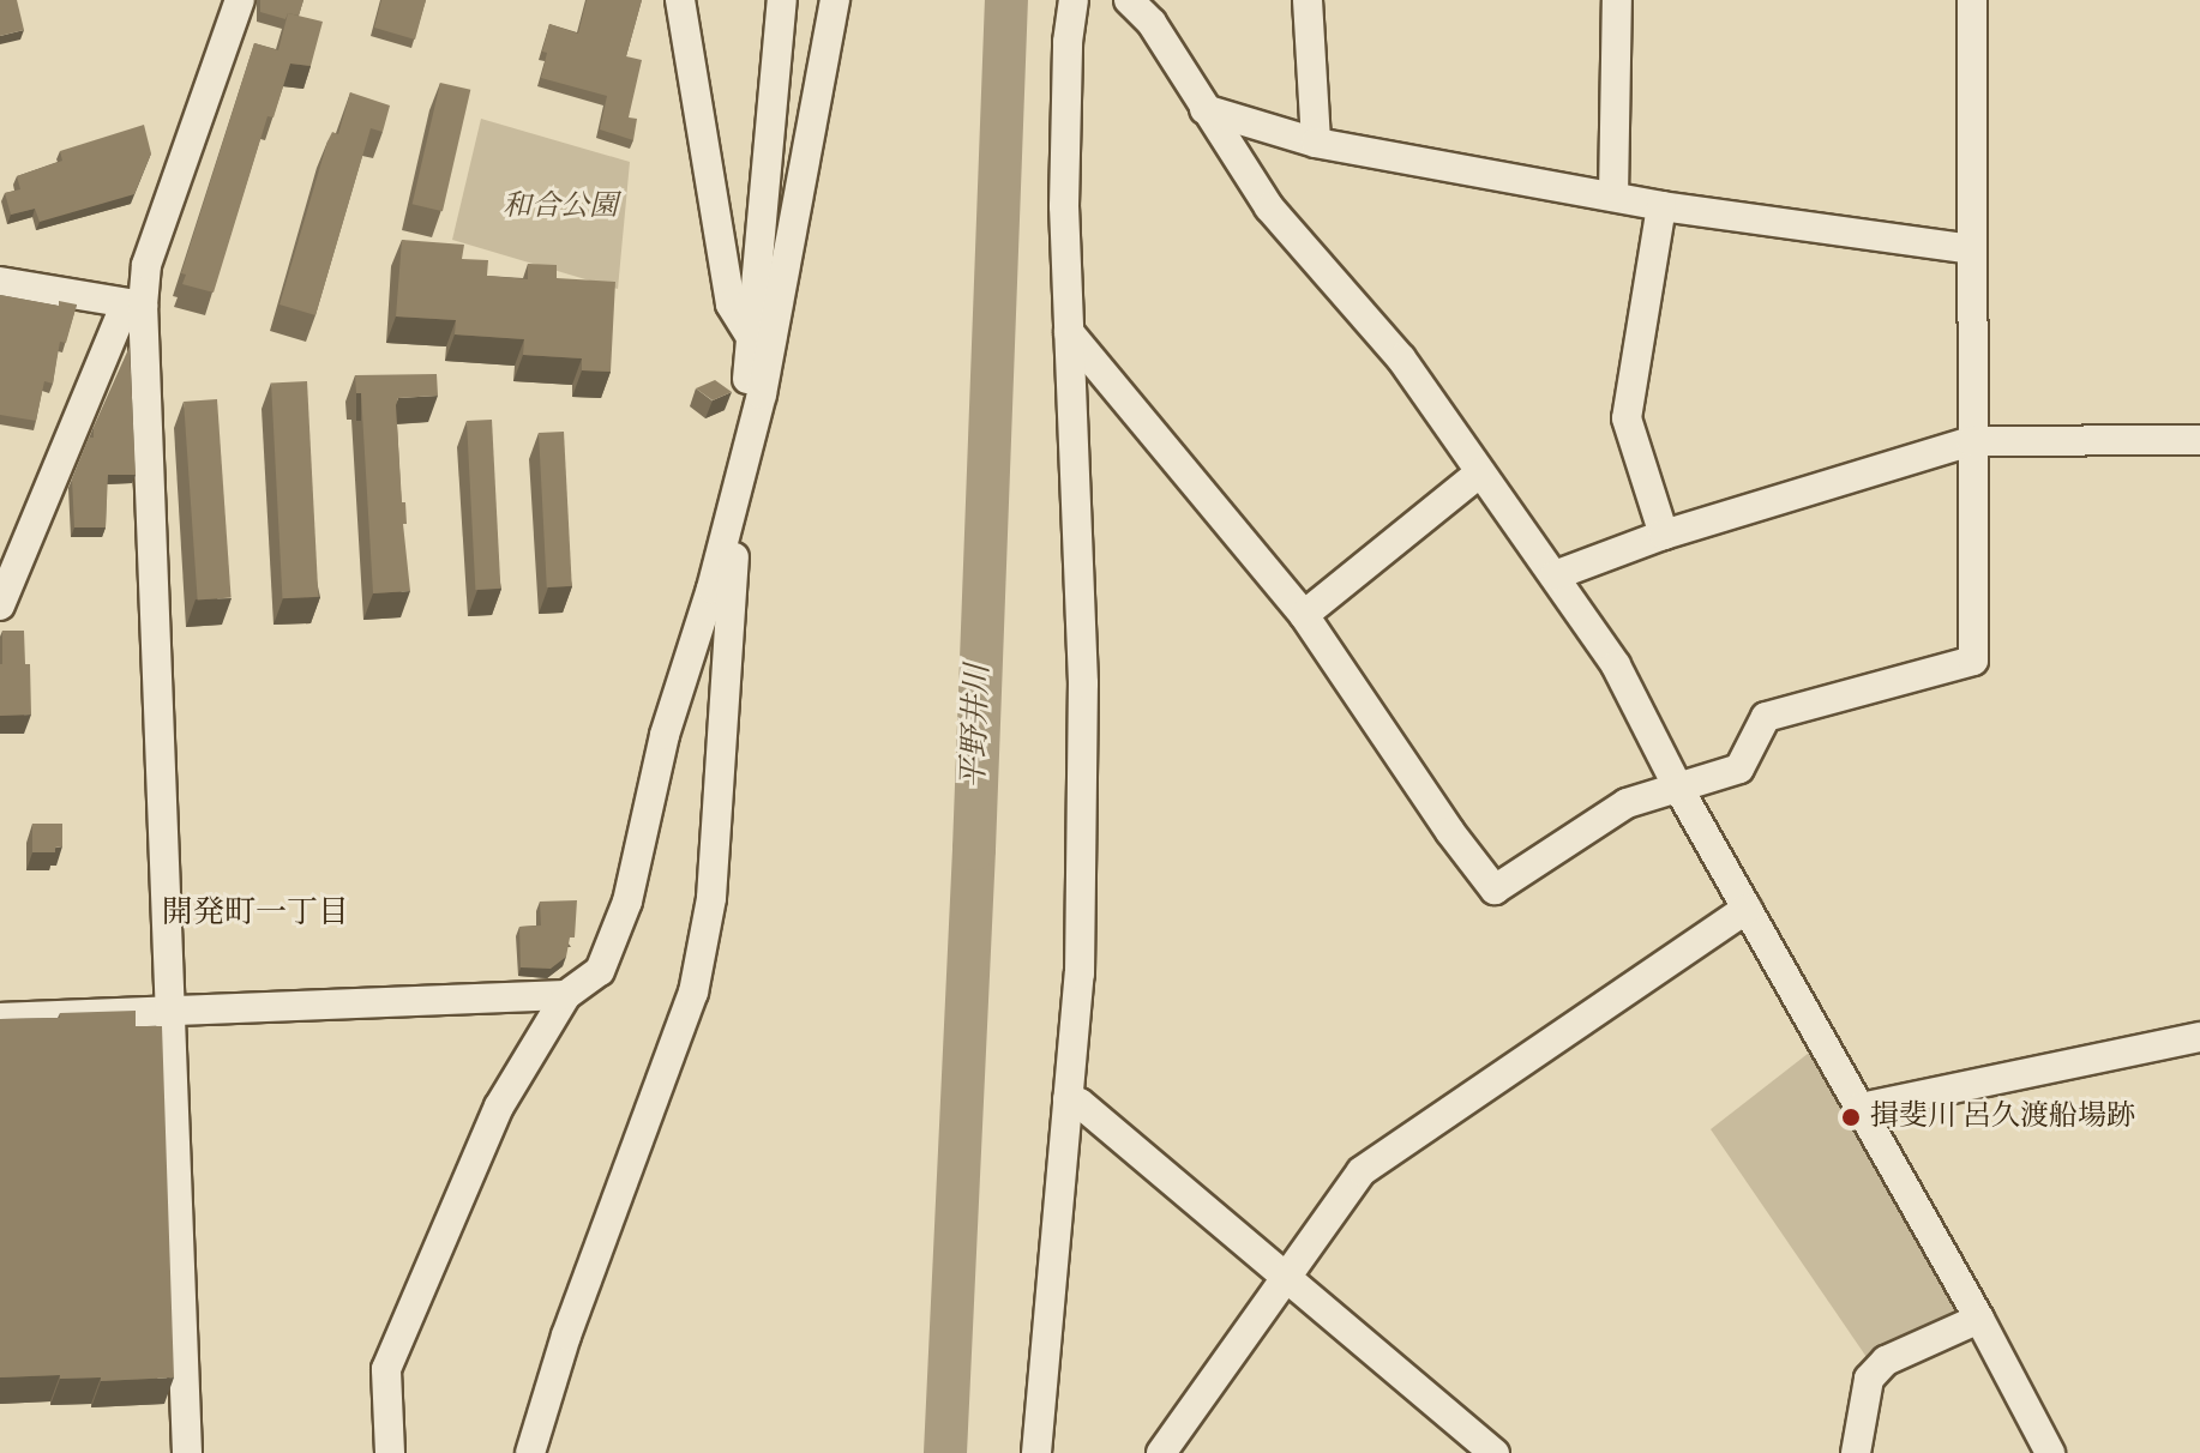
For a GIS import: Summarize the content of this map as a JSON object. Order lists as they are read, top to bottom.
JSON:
{
  "districts": ["開発町一丁目"],
  "water": ["平野井川"],
  "parks": ["和合公園"],
  "places": ["揖斐川 呂久渡船場跡"]
}
